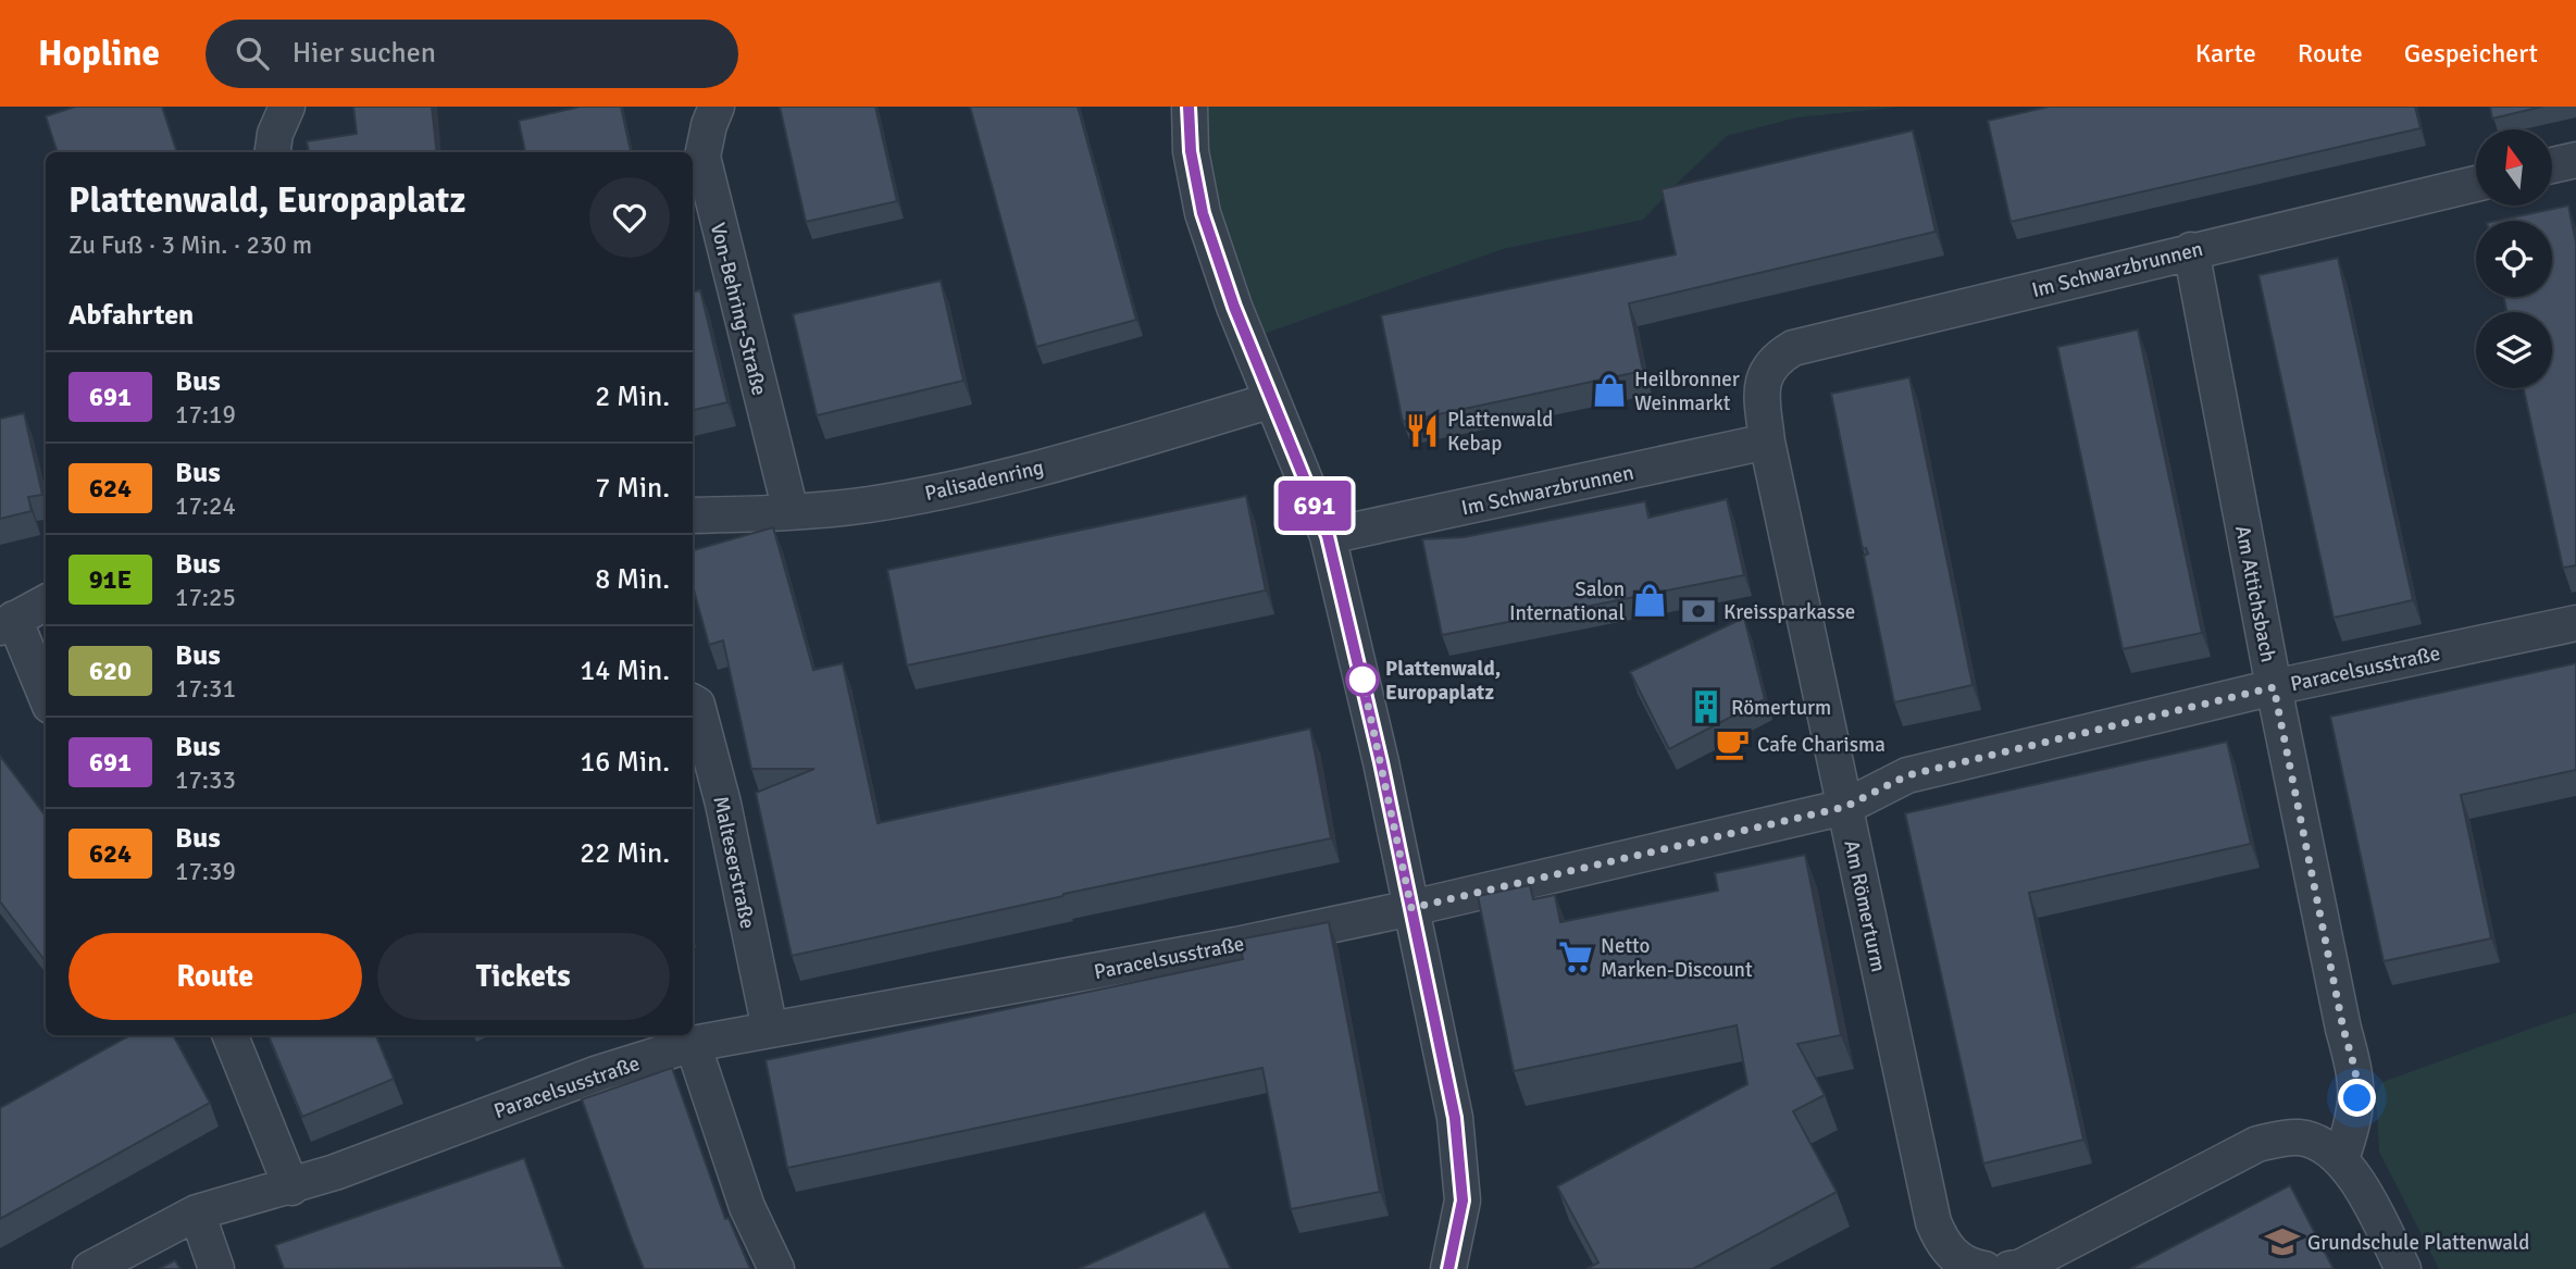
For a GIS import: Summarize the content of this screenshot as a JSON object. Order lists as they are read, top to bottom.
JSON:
{
  "streets": {
    "street": [
      "Im Schwarzbrunnen",
      "Von-Behring-Straße",
      "Palisadenring",
      "Am Attichsbach",
      "Paracelsusstraße",
      "Malteserstraße",
      "Am Römerturm"
    ]
  },
  "crossings": [
    ["Im Schwarzbrunnen", "Am Attichsbach"],
    ["Im Schwarzbrunnen", "Am Römerturm"],
    ["Von-Behring-Straße", "Palisadenring"],
    ["Am Attichsbach", "Paracelsusstraße"],
    ["Paracelsusstraße", "Malteserstraße"],
    ["Paracelsusstraße", "Am Römerturm"]
  ],
  "places": {
    "shop": ["Heilbronner Weinmarkt", "Salon International"],
    "restaurant": ["Plattenwald Kebap"],
    "bank": ["Kreissparkasse"],
    "other": ["Plattenwald, Europaplatz"],
    "building": ["Römerturm"],
    "cafe": ["Cafe Charisma"],
    "supermarket": ["Netto Marken-Discount"],
    "school or university": ["Grundschule Plattenwald"]
  },
  "lines": ["bus line 691"],
  "north": "top",
  "page": {
    "header": "Hopline",
    "search": "Hier suchen",
    "nav": ["Karte", "Route", "Gespeichert"],
    "on_map": "691",
    "heading": [
      ["Plattenwald, Europaplatz", "Zu Fuß · 3 Min. · 230 m"],
      "Abfahrten"
    ],
    "list": [
      {
        "mark": "691",
        "name": "Bus",
        "note": "17:19",
        "value": "2 Min."
      },
      {
        "mark": "624",
        "name": "Bus",
        "note": "17:24",
        "value": "7 Min."
      },
      {
        "mark": "91E",
        "name": "Bus",
        "note": "17:25",
        "value": "8 Min."
      },
      {
        "mark": "620",
        "name": "Bus",
        "note": "17:31",
        "value": "14 Min."
      },
      {
        "mark": "691",
        "name": "Bus",
        "note": "17:33",
        "value": "16 Min."
      },
      {
        "mark": "624",
        "name": "Bus",
        "note": "17:39",
        "value": "22 Min."
      }
    ],
    "buttons": ["Route", "Tickets"]
  }
}
